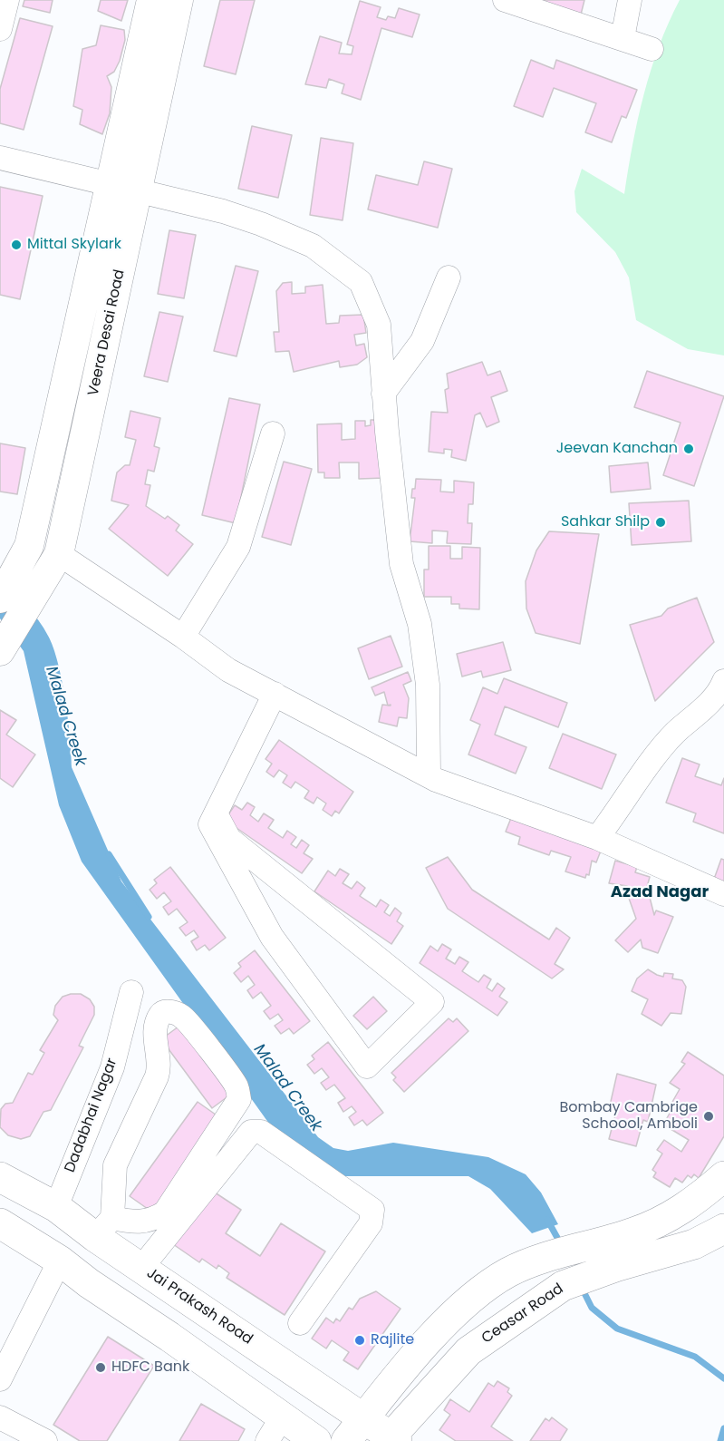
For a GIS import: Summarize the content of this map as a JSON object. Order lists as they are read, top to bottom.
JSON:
{
  "streets": {
    "main road": ["Jai Prakash Road", "Ceasar Road"],
    "street": ["Veera Desai Road", "Dadabhai Nagar"]
  },
  "crossings": [
    ["Dadabhai Nagar", "Jai Prakash Road"],
    ["Jai Prakash Road", "Ceasar Road"]
  ],
  "districts": ["Azad Nagar"],
  "water": ["Malad Creek"],
  "places": [
    "Mittal Skylark",
    "Jeevan Kanchan",
    "Sahkar Shilp",
    "Bombay Cambrige Schoool, Amboli",
    "Rajlite",
    "HDFC Bank"
  ]
}
